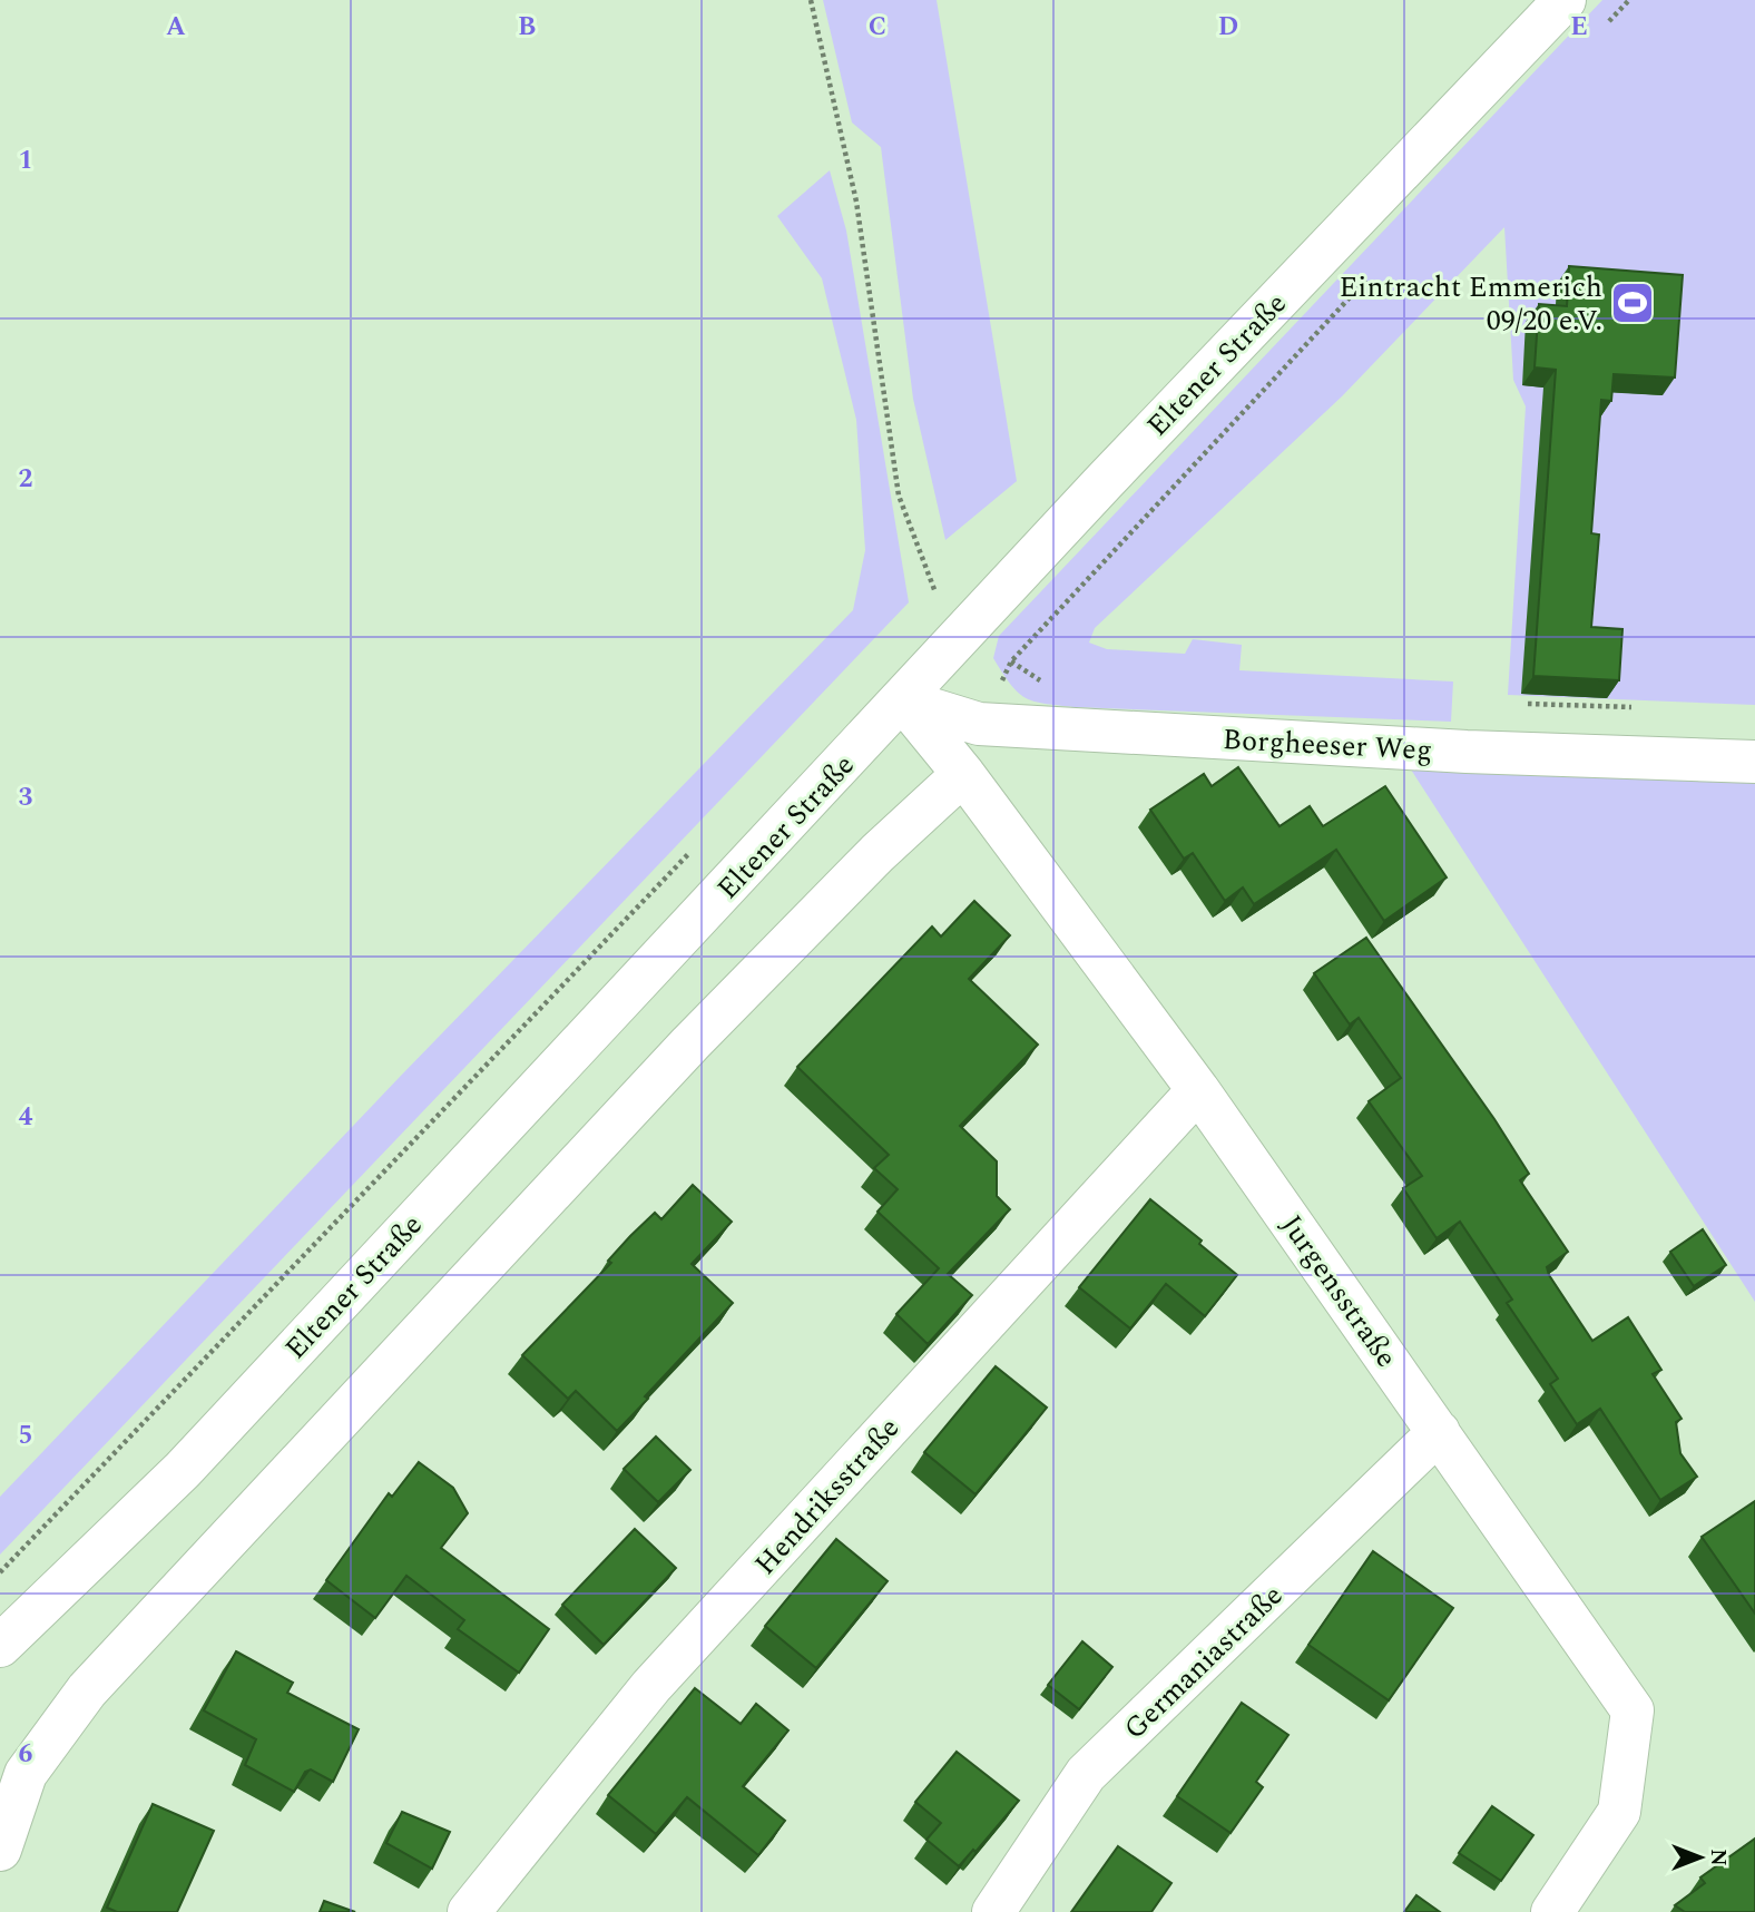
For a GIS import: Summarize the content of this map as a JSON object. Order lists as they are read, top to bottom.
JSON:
{
  "streets": {
    "street": [
      "Eltener Straße",
      "Borgheeser Weg",
      "Jurgensstraße",
      "Hendriksstraße",
      "Germaniastraße"
    ]
  },
  "crossings": [
    ["Eltener Straße", "Borgheeser Weg"],
    ["Eltener Straße", "Jurgensstraße"],
    ["Borgheeser Weg", "Jurgensstraße"],
    ["Jurgensstraße", "Hendriksstraße"],
    ["Jurgensstraße", "Germaniastraße"]
  ],
  "places": {
    "sports": ["Eintracht Emmerich 09/20 e.V."]
  },
  "north": "right",
  "grid": {
    "columns": [
      "A",
      "B",
      "C",
      "D",
      "E"
    ],
    "rows": [
      "1",
      "2",
      "3",
      "4",
      "5",
      "6"
    ]
  }
}
